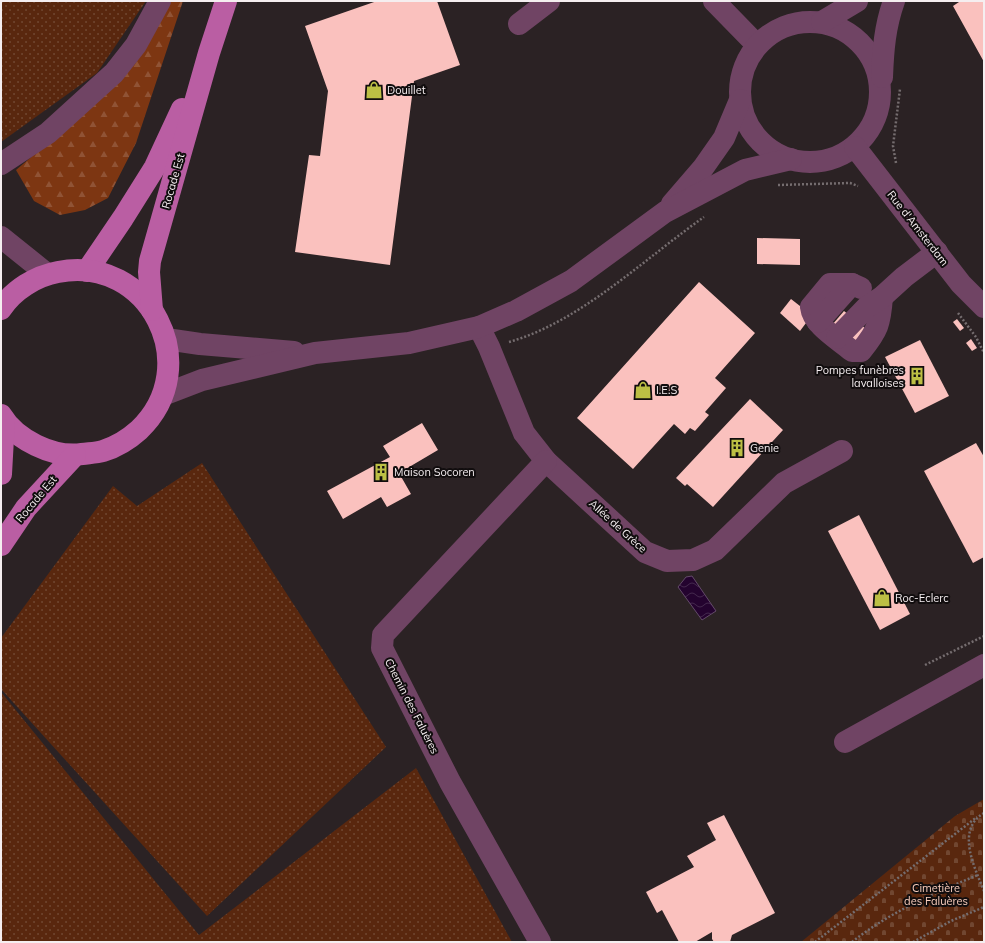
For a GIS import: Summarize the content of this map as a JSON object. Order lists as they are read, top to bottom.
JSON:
{
  "streets": {
    "main road": ["Rocade Est"],
    "street": ["Rue d'Amsterdam", "Allée de Grèce", "Chemin des Faluères"]
  },
  "crossings": [
    ["Allée de Grèce", "Chemin des Faluères"]
  ],
  "parks": ["Cimetière des Faluères"],
  "places": {
    "shop": ["Douillet", "I.E.S", "Roc-Eclerc"],
    "building": ["Pompes funèbres lavalloises", "Genie", "Maison Socoren"]
  }
}
